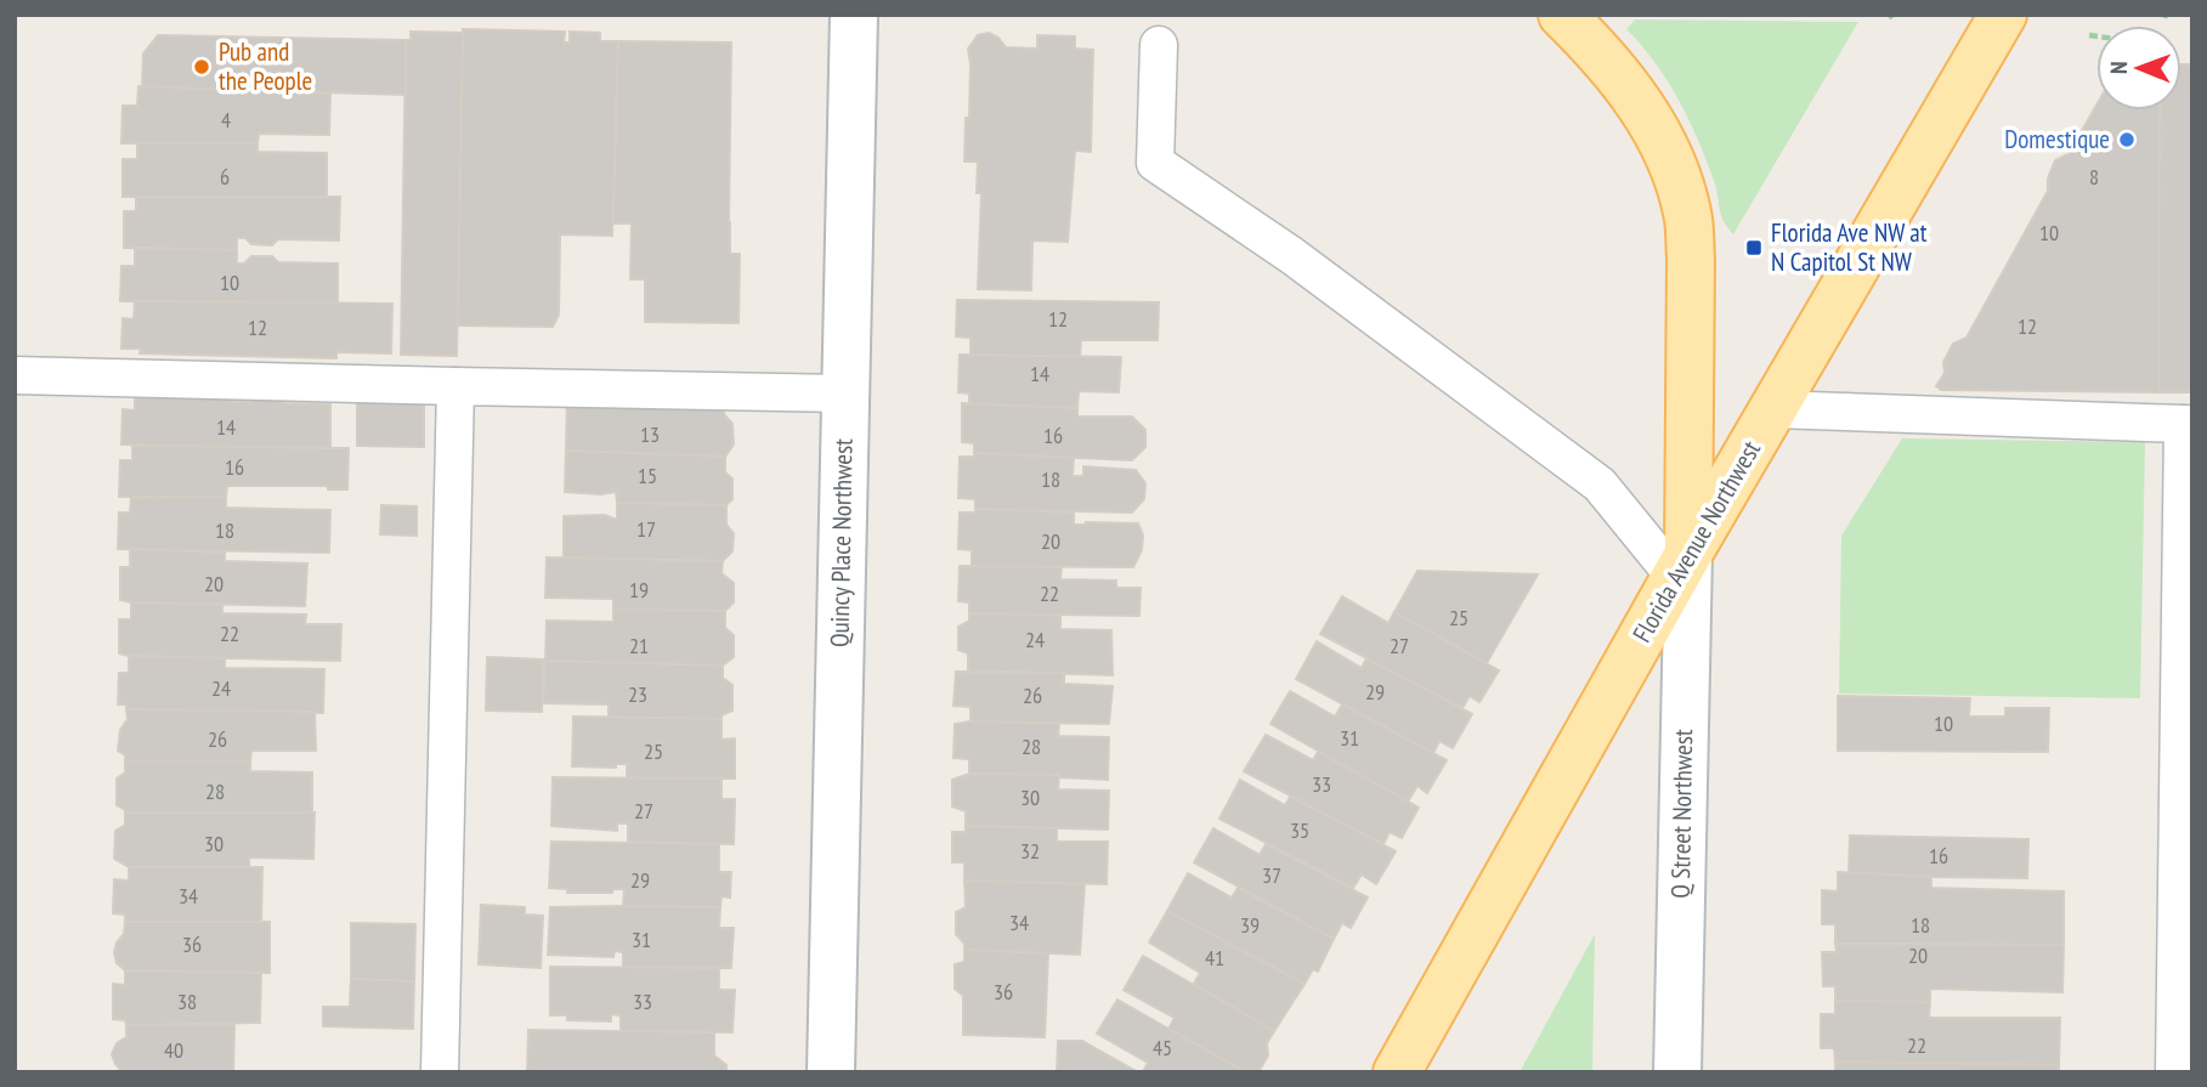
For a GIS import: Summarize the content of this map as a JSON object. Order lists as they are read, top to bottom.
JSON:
{
  "streets": {
    "main road": ["Florida Avenue Northwest"],
    "street": ["Quincy Place Northwest", "Q Street Northwest"]
  },
  "crossings": [
    ["Florida Avenue Northwest", "Q Street Northwest"]
  ],
  "places": {
    "other": ["Pub and the People", "Domestique"],
    "transit": ["Florida Ave NW at N Capitol St NW"]
  },
  "house_numbers": [
    "4",
    "6",
    "8",
    "10",
    "10",
    "12",
    "12",
    "12",
    "14",
    "14",
    "13",
    "16",
    "16",
    "15",
    "18",
    "17",
    "18",
    "20",
    "20",
    "19",
    "22",
    "25",
    "22",
    "24",
    "21",
    "27",
    "24",
    "29",
    "23",
    "26",
    "10",
    "31",
    "26",
    "28",
    "25",
    "33",
    "28",
    "30",
    "27",
    "35",
    "30",
    "32",
    "16",
    "37",
    "29",
    "34",
    "34",
    "39",
    "18",
    "31",
    "36",
    "20",
    "41",
    "36",
    "38",
    "33",
    "22",
    "45",
    "40"
  ],
  "north": "left"
}
